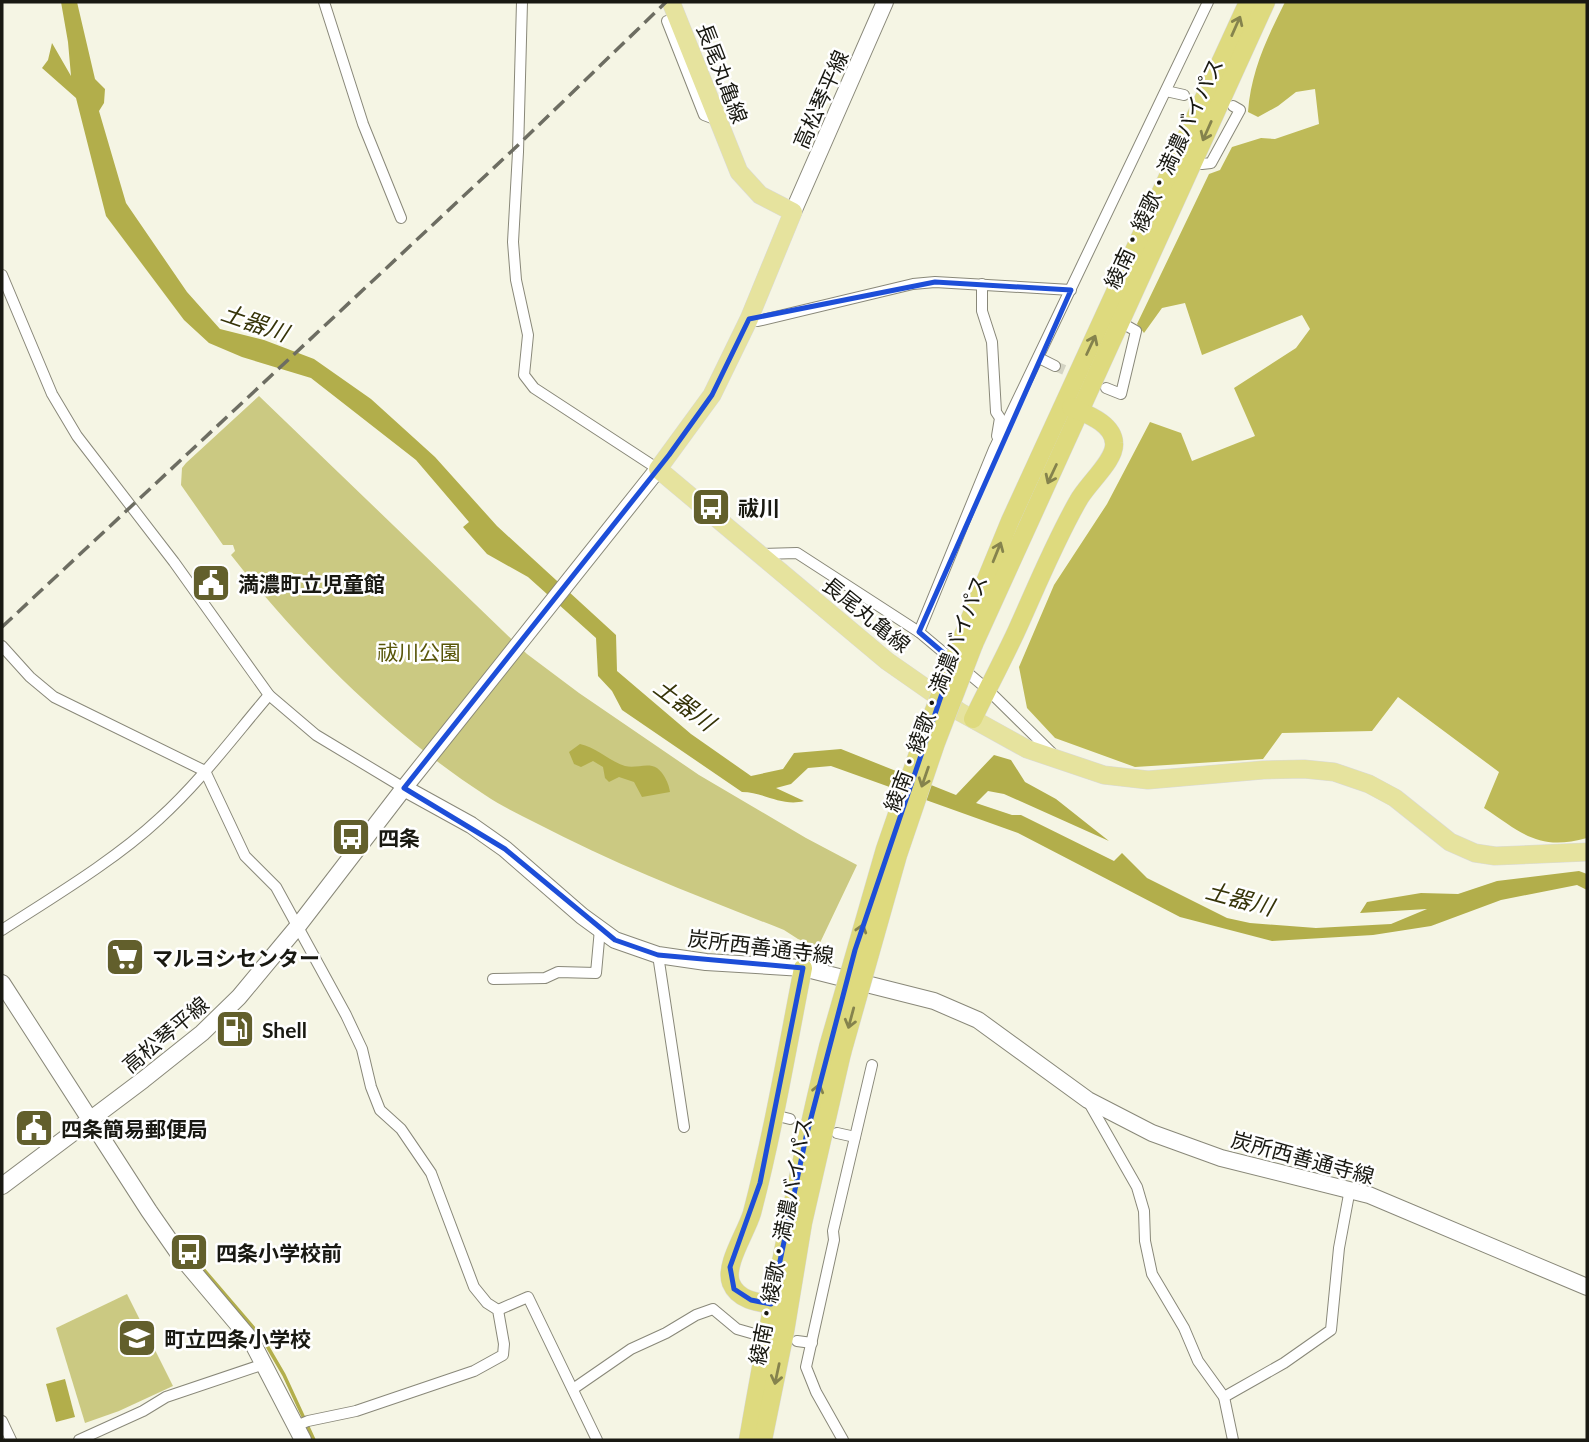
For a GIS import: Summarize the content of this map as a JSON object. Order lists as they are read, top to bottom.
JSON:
{
  "streets": {
    "highway": ["綾南・綾歌・満濃バイパス"],
    "main road": ["長尾丸亀線", "高松琴平線", "炭所西善通寺線"]
  },
  "crossings": [
    ["長尾丸亀線", "高松琴平線"],
    ["高松琴平線", "炭所西善通寺線"]
  ],
  "water": ["土器川"],
  "parks": ["祓川公園"],
  "places": {
    "bus stop": ["祓川", "四条", "四条小学校前"],
    "public building": ["満濃町立児童館", "四条簡易郵便局"],
    "supermarket": ["マルヨシセンター"],
    "fuel station": ["Shell"],
    "school or university": ["町立四条小学校"]
  }
}
